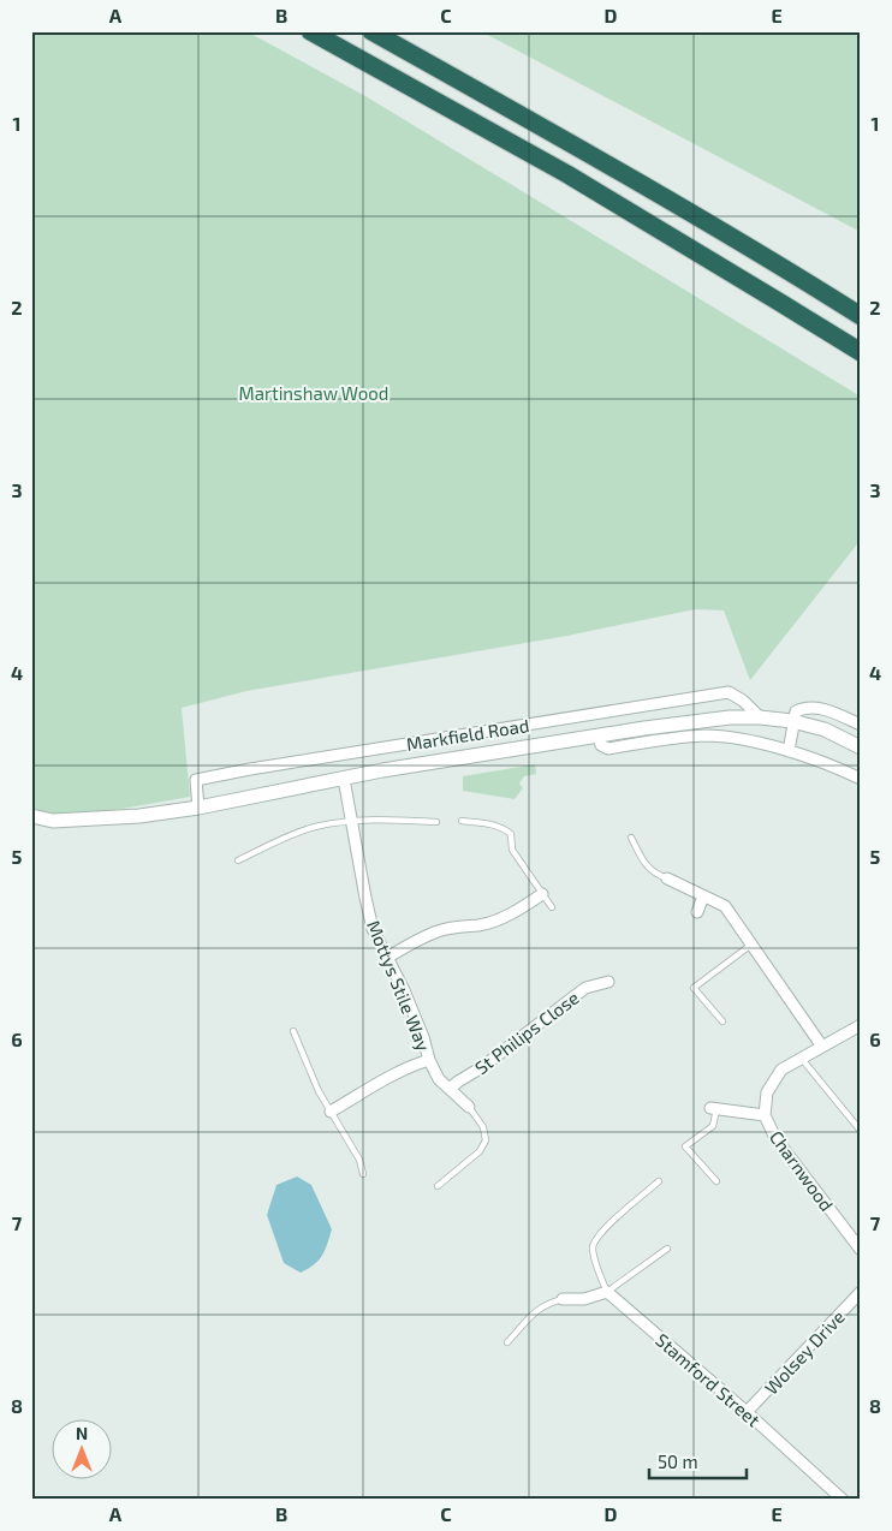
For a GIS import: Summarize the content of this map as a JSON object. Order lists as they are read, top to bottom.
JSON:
{
  "streets": {
    "street": [
      "Markfield Road",
      "Mottys Stile Way",
      "St Philips Close",
      "Charnwood",
      "Wolsey Drive",
      "Stamford Street"
    ]
  },
  "crossings": [
    ["Markfield Road", "Mottys Stile Way"],
    ["Mottys Stile Way", "St Philips Close"],
    ["Wolsey Drive", "Stamford Street"]
  ],
  "parks": ["Martinshaw Wood"],
  "scale_bar": "50 m",
  "north": "top",
  "grid": {
    "columns": [
      "A",
      "B",
      "C",
      "D",
      "E"
    ],
    "rows": [
      "1",
      "2",
      "3",
      "4",
      "5",
      "6",
      "7",
      "8"
    ]
  }
}
